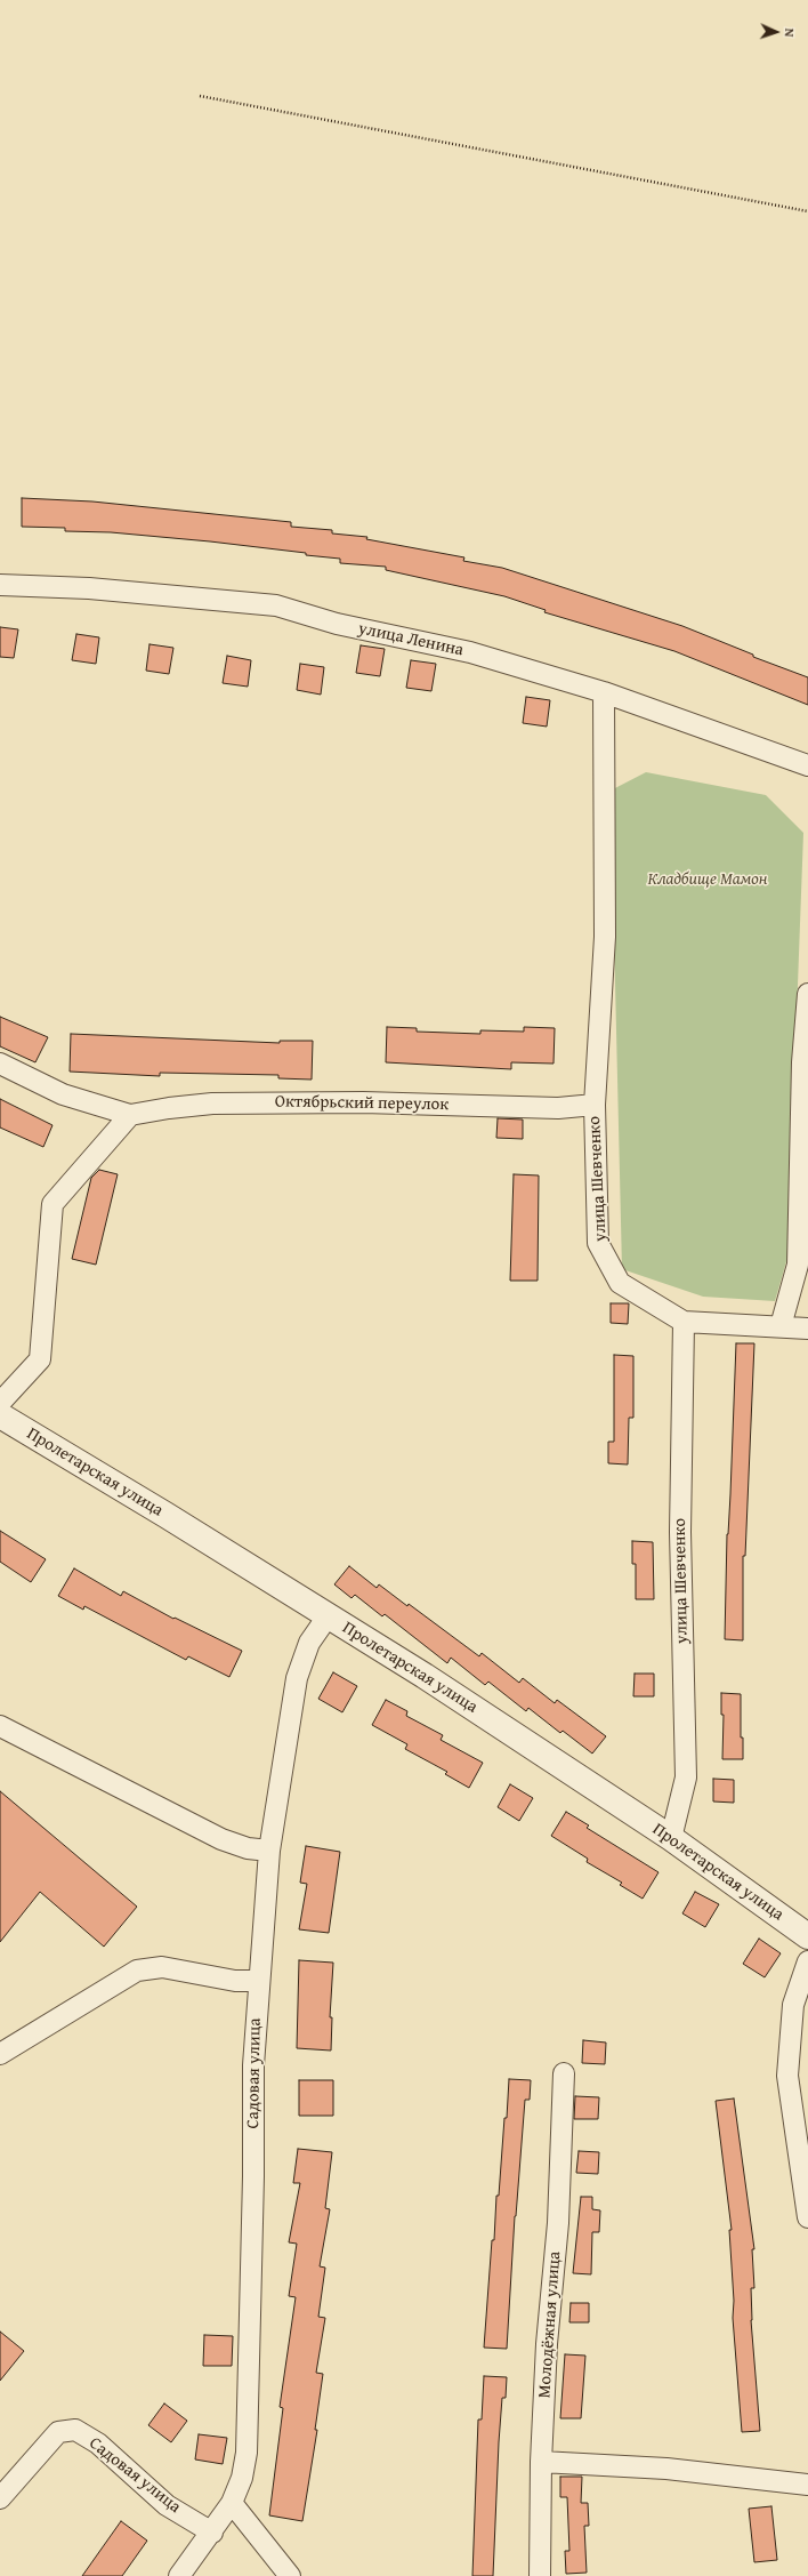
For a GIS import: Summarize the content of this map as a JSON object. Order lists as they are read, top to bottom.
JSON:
{
  "streets": {
    "street": [
      "улица Ленина",
      "Октябрьский переулок",
      "улица Шевченко",
      "Пролетарская улица",
      "Садовая улица",
      "Молодёжная улица"
    ]
  },
  "crossings": [
    ["улица Ленина", "улица Шевченко"],
    ["Октябрьский переулок", "улица Шевченко"],
    ["улица Шевченко", "Пролетарская улица"],
    ["Пролетарская улица", "Садовая улица"]
  ],
  "parks": ["Кладбище Мамон"],
  "north": "right"
}
